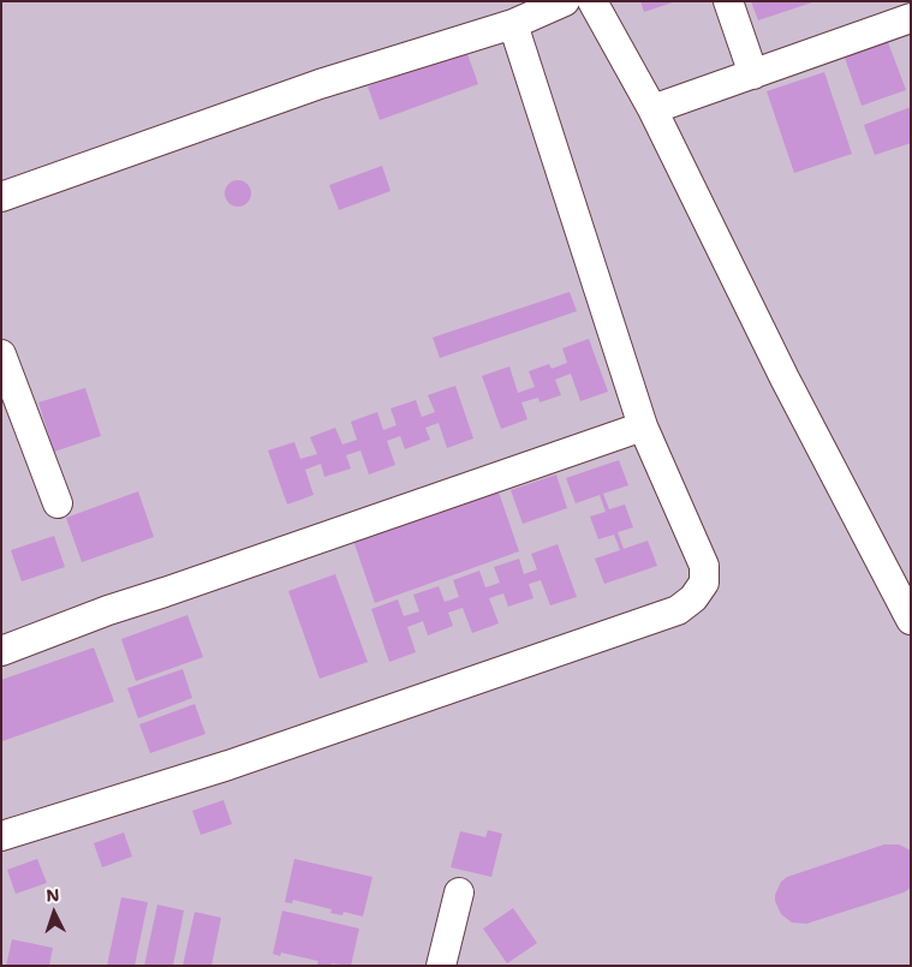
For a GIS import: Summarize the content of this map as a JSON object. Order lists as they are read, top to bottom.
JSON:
{
  "north": "top"
}
